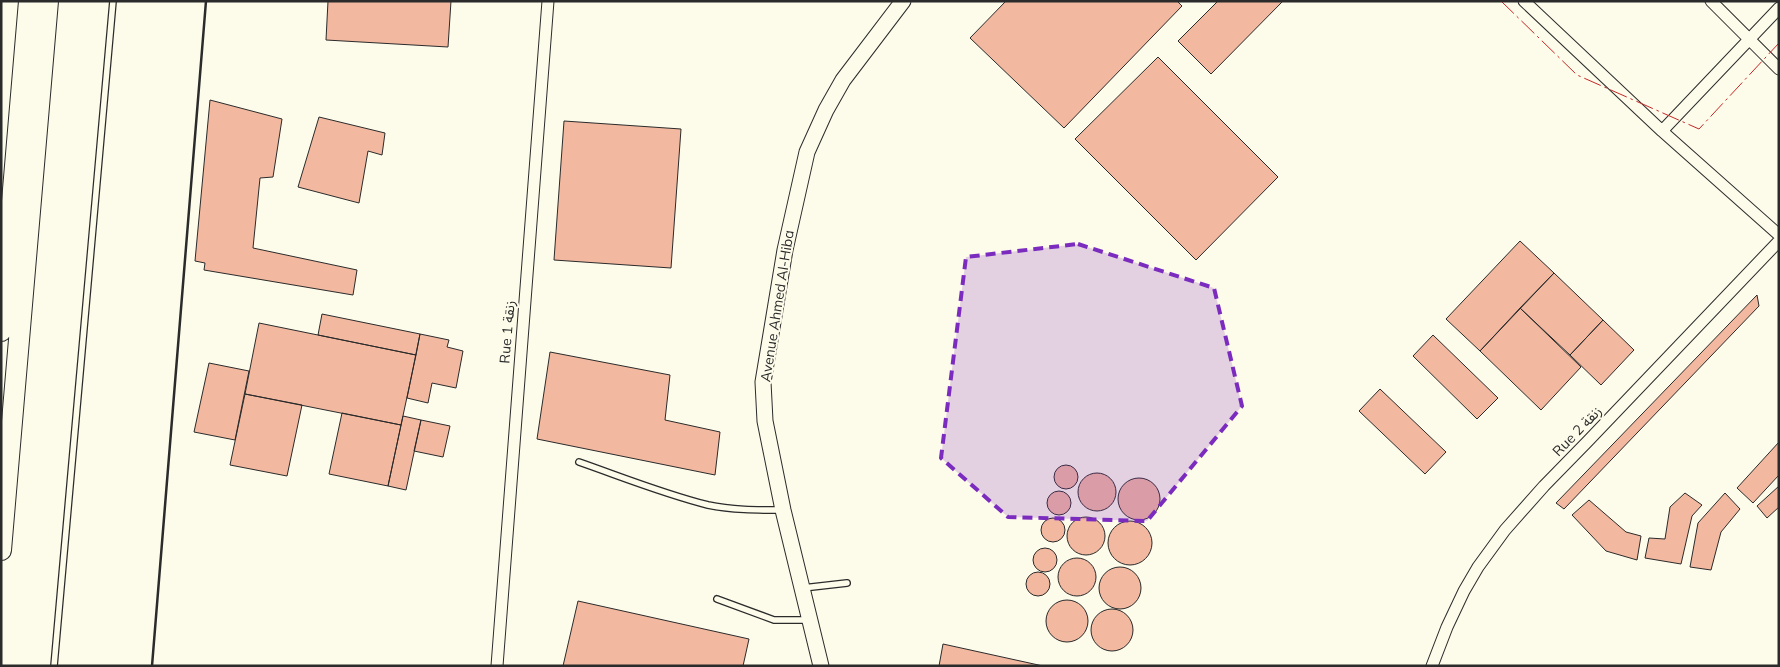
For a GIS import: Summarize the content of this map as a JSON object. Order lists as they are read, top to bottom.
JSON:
{
  "streets": {
    "street": ["Avenue Ahmed Al-Hiba", "Rue 1 زنقة", "Rue 2 زنقة"]
  }
}
